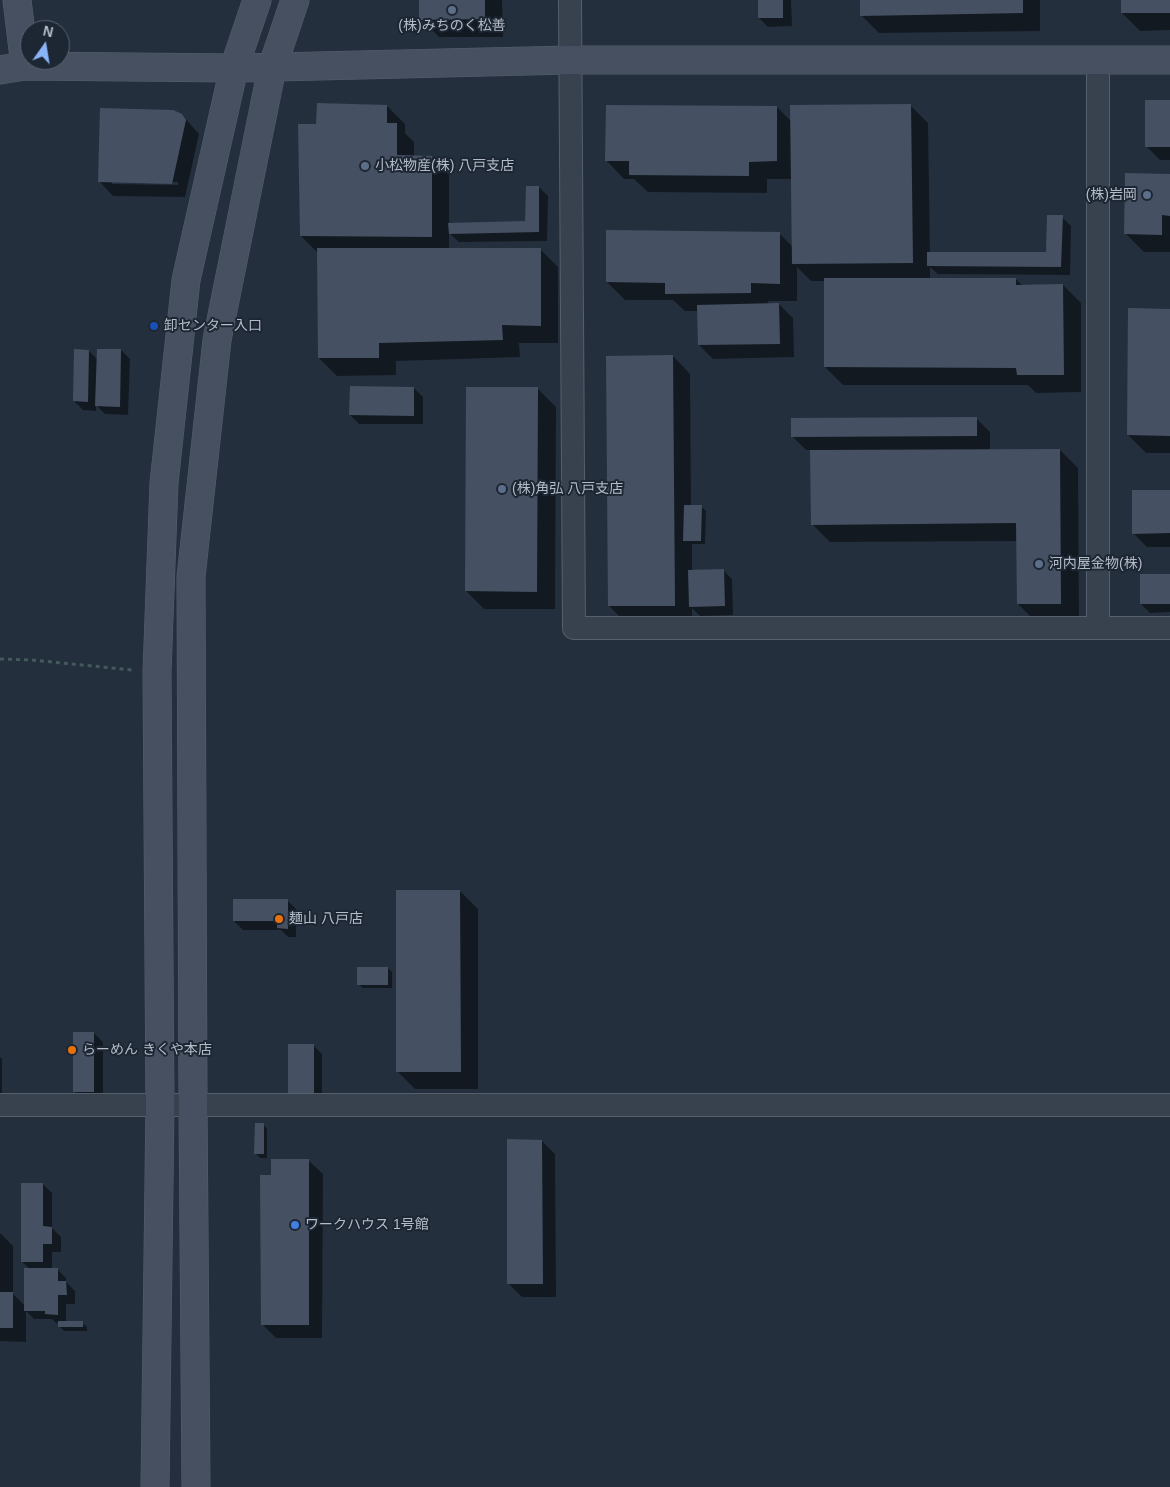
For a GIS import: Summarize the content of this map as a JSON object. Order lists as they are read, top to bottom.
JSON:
{
  "places": [
    "(株)みちのく松善",
    "小松物産(株) 八戸支店",
    "(株)岩岡",
    "卸センター入口",
    "(株)角弘 八戸支店",
    "河内屋金物(株)",
    "麺山 八戸店",
    "らーめん きくや本店",
    "ワークハウス 1号館"
  ],
  "north": "top"
}
